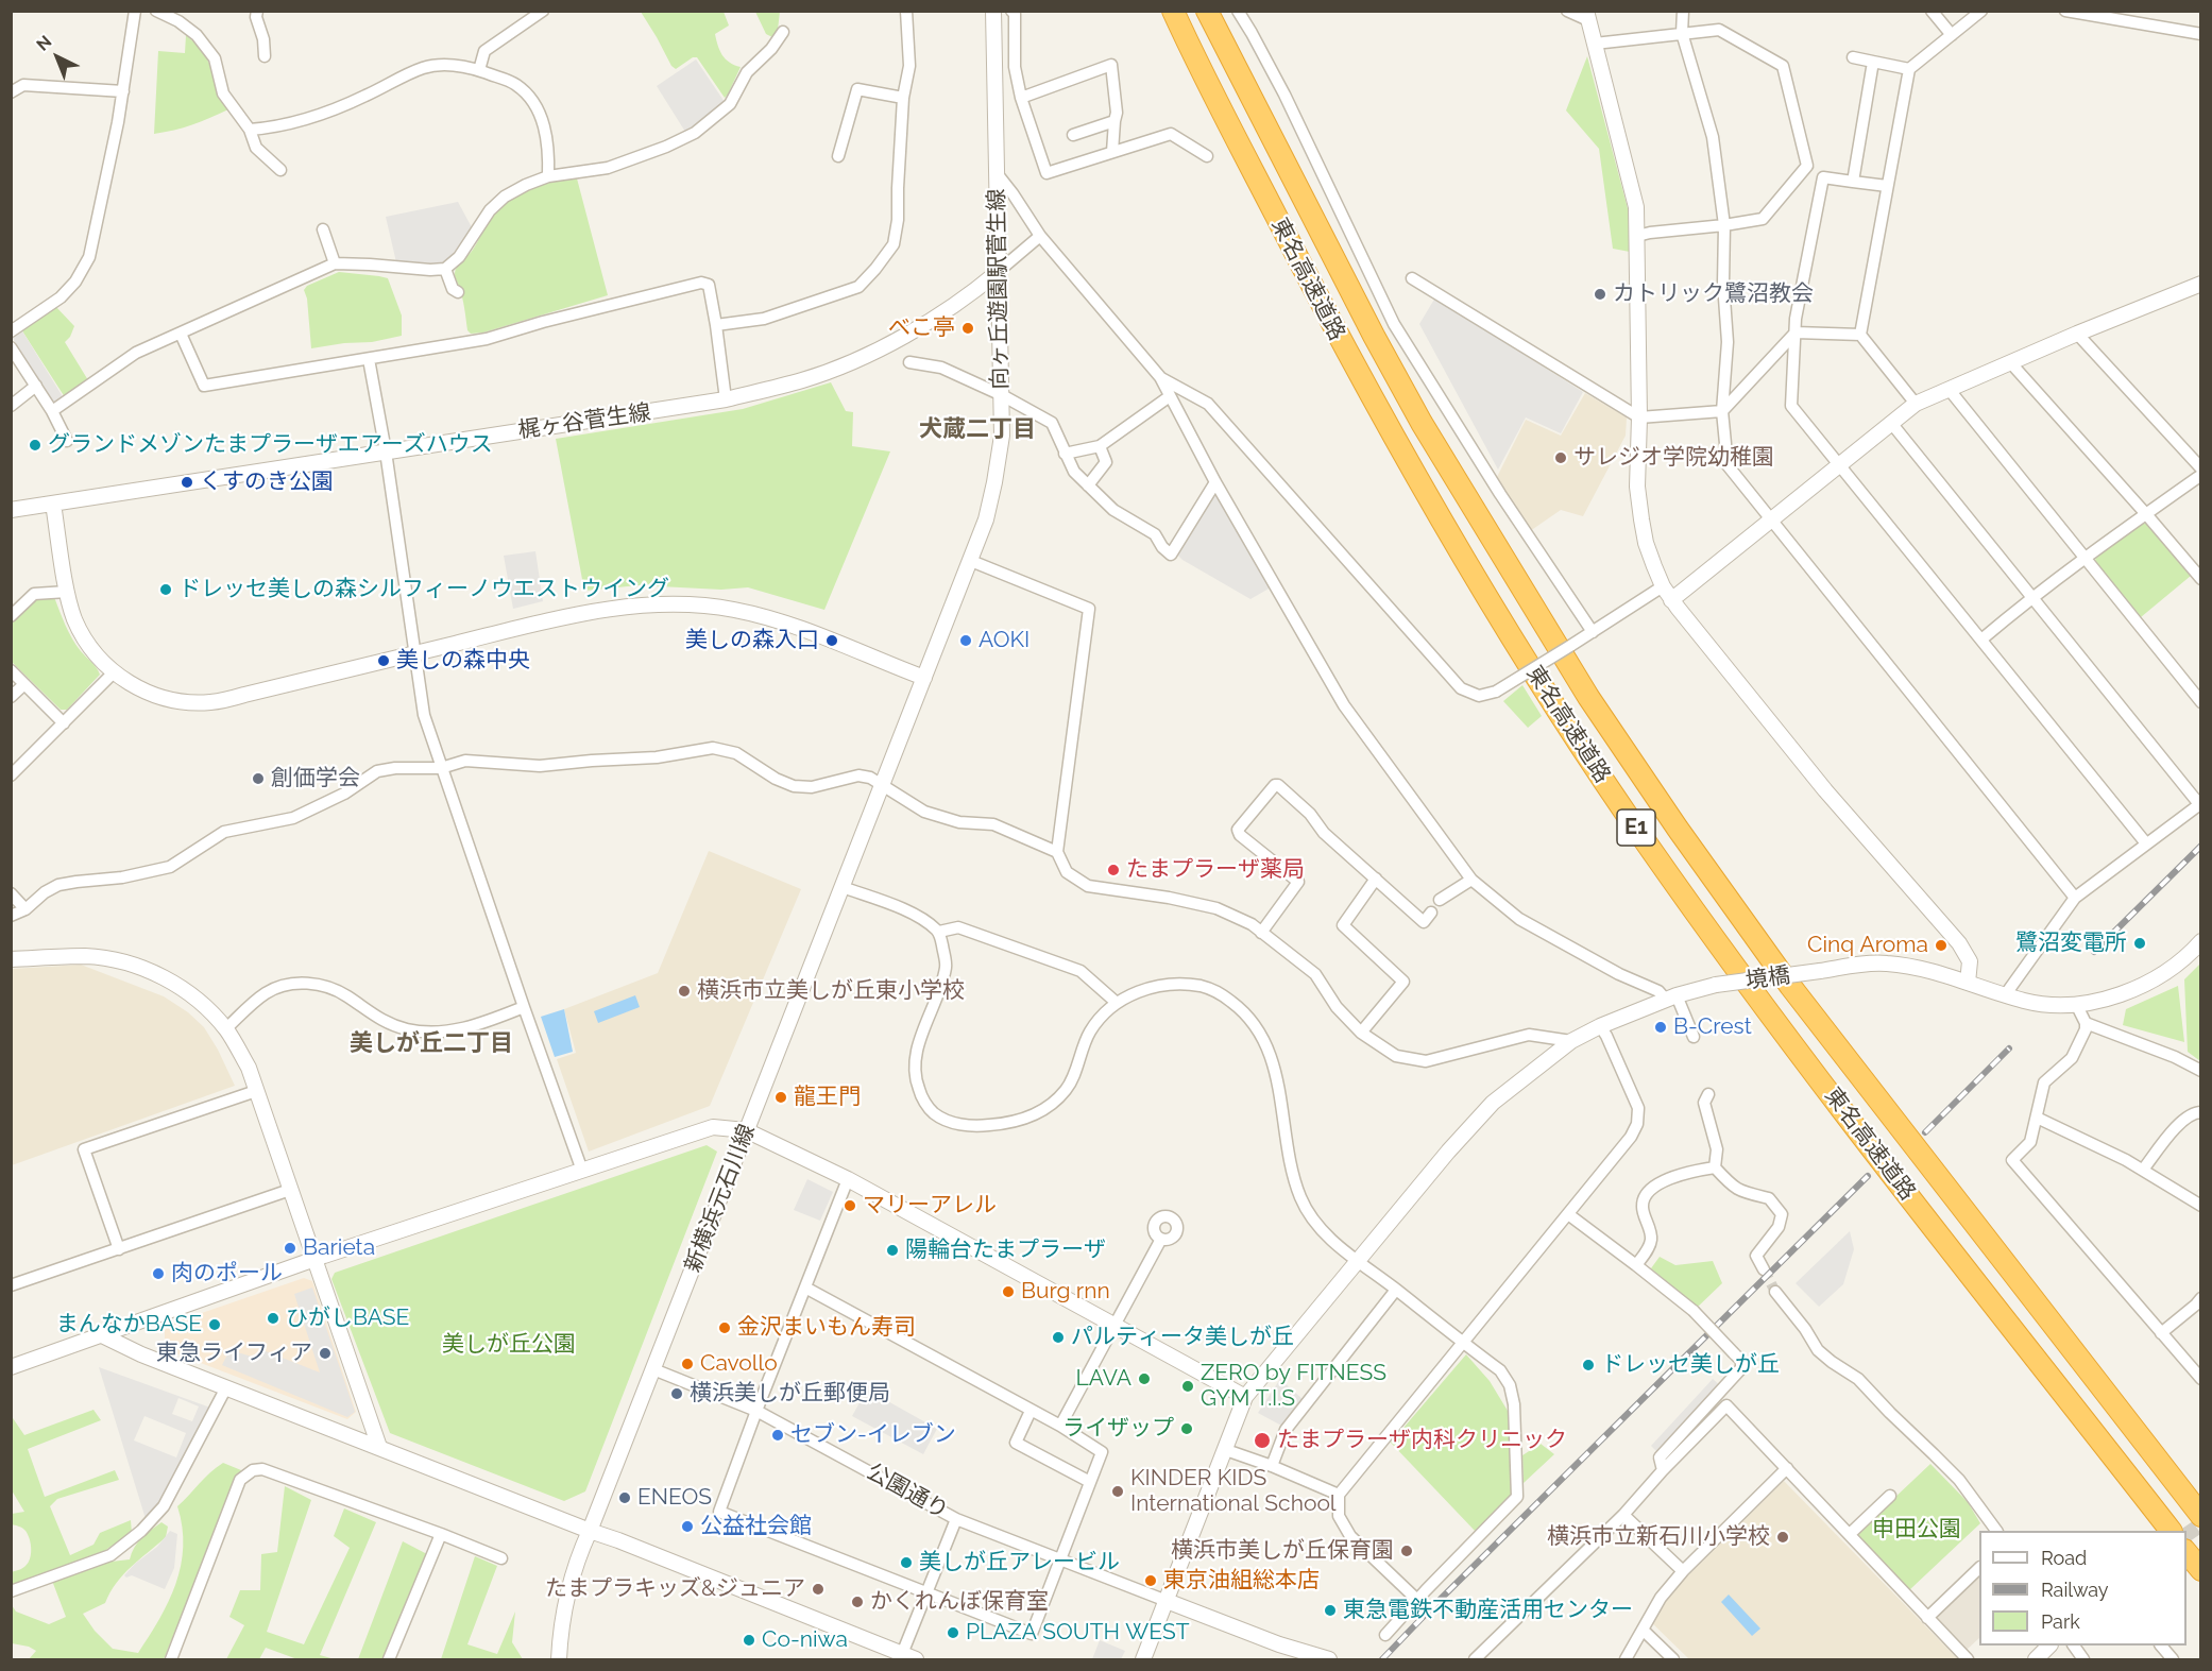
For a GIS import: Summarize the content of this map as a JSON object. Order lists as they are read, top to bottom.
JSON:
{
  "streets": {
    "highway": ["東名高速道路", "E1"],
    "street": [
      "向ヶ丘遊園駅菅生線",
      "梶ヶ谷菅生線",
      "境橋",
      "新横浜元石川線",
      "公園通り"
    ]
  },
  "crossings": [
    ["向ヶ丘遊園駅菅生線", "梶ヶ谷菅生線"],
    ["向ヶ丘遊園駅菅生線", "新横浜元石川線"],
    ["境橋", "公園通り"],
    ["新横浜元石川線", "公園通り"]
  ],
  "districts": ["犬蔵二丁目", "美しが丘二丁目"],
  "parks": ["美しが丘公園", "申田公園"],
  "places": [
    "カトリック鷺沼教会",
    "べこ亭",
    "グランドメゾンたまプラーザエアーズハウス",
    "サレジオ学院幼稚園",
    "くすのき公園",
    "ドレッセ美しの森シルフィーノウエストウイング",
    "美しの森入口",
    "AOKI",
    "美しの森中央",
    "創価学会",
    "たまプラーザ薬局",
    "鷺沼変電所",
    "Cinq Aroma",
    "横浜市立美しが丘東小学校",
    "B-Crest",
    "龍王門",
    "マリーアレル",
    "Barieta",
    "陽輪台たまプラーザ",
    "肉のポール",
    "Burg rnn",
    "ひがしBASE",
    "まんなかBASE",
    "金沢まいもん寿司",
    "パルティータ美しが丘",
    "東急ライフィア",
    "Cavollo",
    "ドレッセ美しが丘",
    "LAVA",
    "ZERO by FITNESS GYM T.I.S",
    "横浜美しが丘郵便局",
    "ライザップ",
    "セブン-イレブン",
    "たまプラーザ内科クリニック",
    "KINDER KIDS International School",
    "ENEOS",
    "公益社会館",
    "横浜市立新石川小学校",
    "横浜市美しが丘保育園",
    "美しが丘アレービル",
    "東京油組総本店",
    "たまプラキッズ&ジュニア",
    "かくれんぼ保育室",
    "東急電鉄不動産活用センター",
    "PLAZA SOUTH WEST",
    "Co-niwa"
  ],
  "legend": ["Road", "Railway", "Park"],
  "north": "top left"
}
